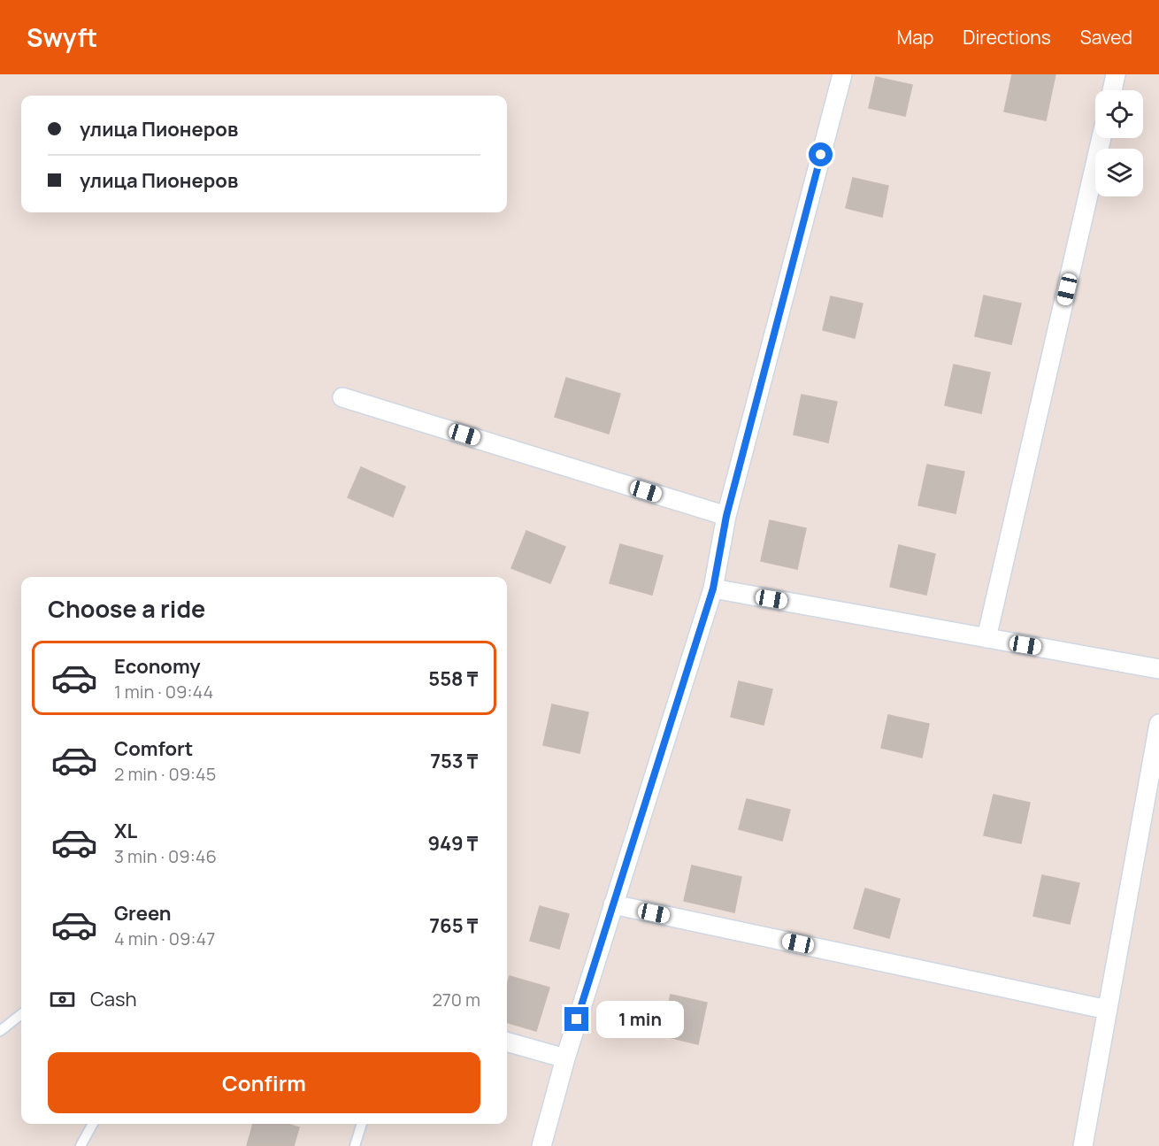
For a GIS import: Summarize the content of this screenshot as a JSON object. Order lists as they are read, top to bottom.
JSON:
{
  "page": {
    "header": "Swyft",
    "nav": ["Map", "Directions", "Saved"],
    "banner": ["улица Пионеров", "улица Пионеров"],
    "heading": "Choose a ride",
    "list": [
      {
        "name": "Economy",
        "note": "1 min · 09:44",
        "value": "558 ₸"
      },
      {
        "name": "Comfort",
        "note": "2 min · 09:45",
        "value": "753 ₸"
      },
      {
        "name": "XL",
        "note": "3 min · 09:46",
        "value": "949 ₸"
      },
      {
        "name": "Green",
        "note": "4 min · 09:47",
        "value": "765 ₸"
      }
    ],
    "pay": ["Cash", "270 m"],
    "bubble": "1 min",
    "buttons": "Confirm"
  }
}
